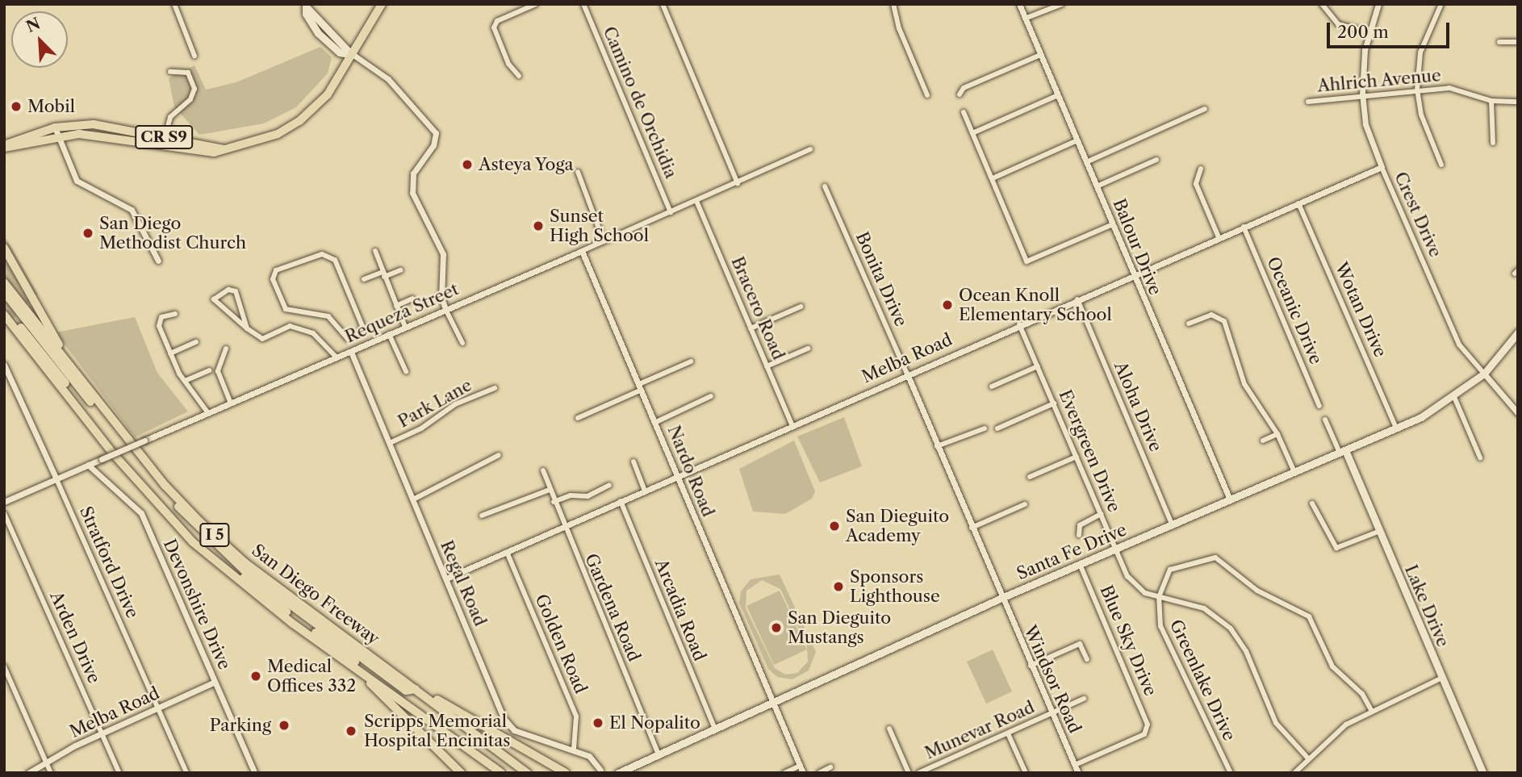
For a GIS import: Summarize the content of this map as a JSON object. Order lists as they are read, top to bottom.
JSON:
{
  "streets": {
    "highway": ["I 5", "San Diego Freeway"],
    "main road": ["CR S9", "Santa Fe Drive", "Lake Drive"],
    "street": [
      "Ahlrich Avenue",
      "Camino de Orchidia",
      "Crest Drive",
      "Balour Drive",
      "Bonita Drive",
      "Bracero Road",
      "Wotan Drive",
      "Oceanic Drive",
      "Requeza Street",
      "Melba Road",
      "Park Lane",
      "Aloha Drive",
      "Evergreen Drive",
      "Nardo Road",
      "Stratford Drive",
      "Regal Road",
      "Devonshire Drive",
      "Gardena Road",
      "Arcadia Road",
      "Arden Drive",
      "Blue Sky Drive",
      "Golden Road",
      "Windsor Road",
      "Greenlake Drive",
      "Munevar Road"
    ]
  },
  "crossings": [
    ["Ahlrich Avenue", "Crest Drive"],
    ["Camino de Orchidia", "Requeza Street"],
    ["Crest Drive", "Melba Road"],
    ["Crest Drive", "Santa Fe Drive"],
    ["Balour Drive", "Melba Road"],
    ["Balour Drive", "Santa Fe Drive"],
    ["Bonita Drive", "Melba Road"],
    ["Bonita Drive", "Santa Fe Drive"],
    ["Bonita Drive", "Windsor Road"],
    ["Bracero Road", "Requeza Street"],
    ["Bracero Road", "Melba Road"],
    ["Wotan Drive", "Melba Road"],
    ["Wotan Drive", "Santa Fe Drive"],
    ["Oceanic Drive", "Melba Road"],
    ["Requeza Street", "Nardo Road"],
    ["Requeza Street", "Stratford Drive"],
    ["Requeza Street", "Regal Road"],
    ["Requeza Street", "Devonshire Drive"],
    ["Melba Road", "Aloha Drive"],
    ["Melba Road", "Evergreen Drive"],
    ["Melba Road", "Nardo Road"],
    ["Melba Road", "Stratford Drive"],
    ["Melba Road", "Regal Road"],
    ["Melba Road", "Devonshire Drive"],
    ["Melba Road", "Gardena Road"],
    ["Melba Road", "Arcadia Road"],
    ["Melba Road", "Arden Drive"],
    ["Melba Road", "Golden Road"],
    ["Park Lane", "Regal Road"],
    ["Aloha Drive", "Santa Fe Drive"],
    ["Evergreen Drive", "Santa Fe Drive"],
    ["Evergreen Drive", "Greenlake Drive"],
    ["Nardo Road", "Santa Fe Drive"],
    ["Santa Fe Drive", "Lake Drive"],
    ["Santa Fe Drive", "Gardena Road"],
    ["Santa Fe Drive", "Arcadia Road"],
    ["Santa Fe Drive", "Blue Sky Drive"],
    ["Santa Fe Drive", "Windsor Road"],
    ["Regal Road", "Golden Road"],
    ["Blue Sky Drive", "Windsor Road"],
    ["Windsor Road", "Munevar Road"]
  ],
  "places": [
    "Mobil",
    "Asteya Yoga",
    "Sunset High School",
    "San Diego Methodist Church",
    "Ocean Knoll Elementary School",
    "San Dieguito Academy",
    "Sponsors Lighthouse",
    "San Dieguito Mustangs",
    "Medical Offices 332",
    "El Nopalito",
    "Parking",
    "Scripps Memorial Hospital Encinitas"
  ],
  "scale_bar": "200 m",
  "north": "top left"
}
